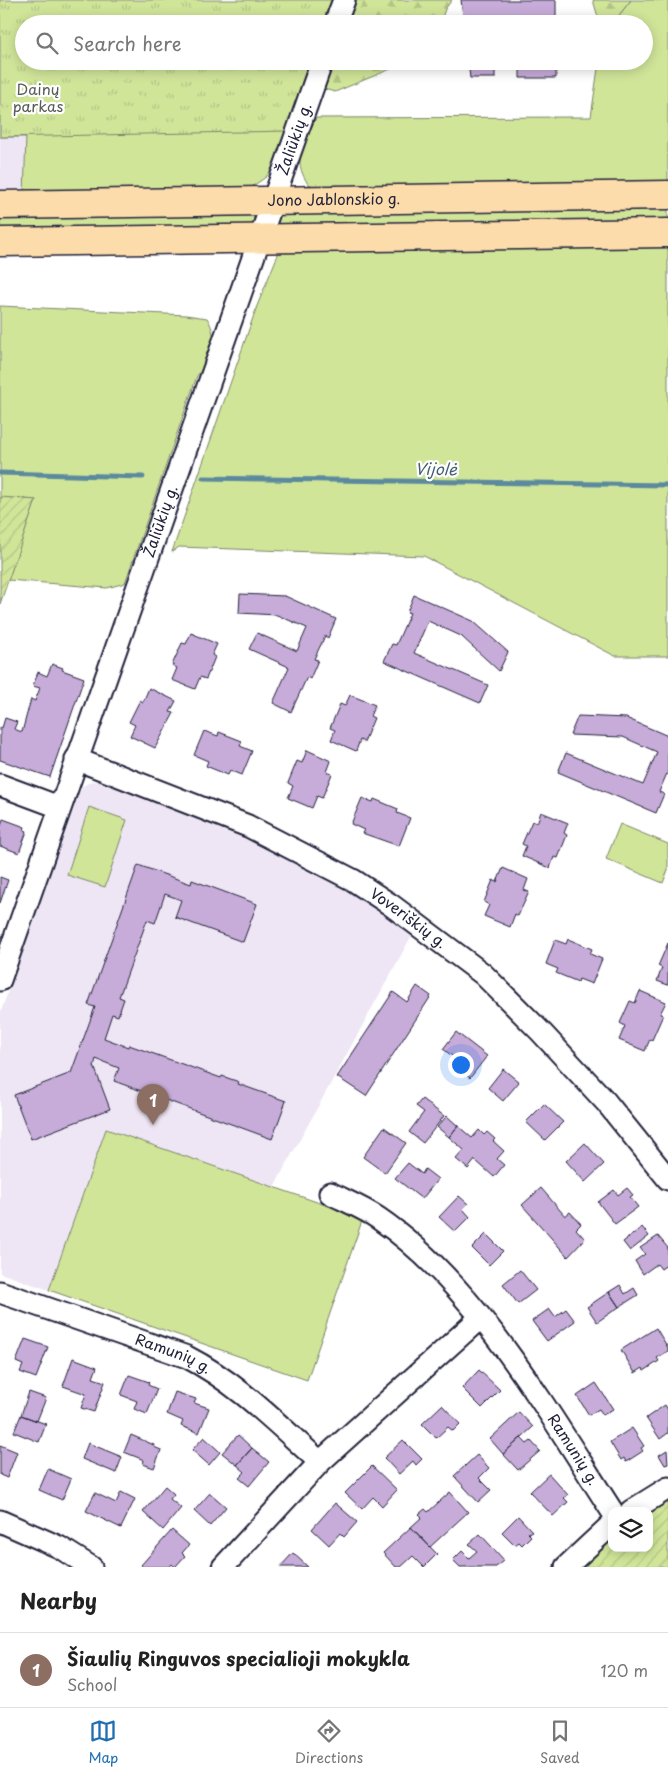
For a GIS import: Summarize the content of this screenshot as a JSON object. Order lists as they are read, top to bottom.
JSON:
{
  "streets": {
    "main road": ["Jono Jablonskio g."],
    "street": ["Žaliūkių g.", "Voveriškių g.", "Ramunių g."]
  },
  "crossings": [
    ["Žaliūkių g.", "Jono Jablonskio g."],
    ["Žaliūkių g.", "Voveriškių g."]
  ],
  "water": ["Vijolė"],
  "parks": ["Dainų parkas"],
  "page": {
    "search": "Search here",
    "pins": "1",
    "heading": "Nearby",
    "list": [
      {
        "mark": "1",
        "name": "Šiaulių Ringuvos specialioji mokykla",
        "note": "School",
        "value": "120 m"
      }
    ],
    "nav": ["Map", "Directions", "Saved"]
  }
}
